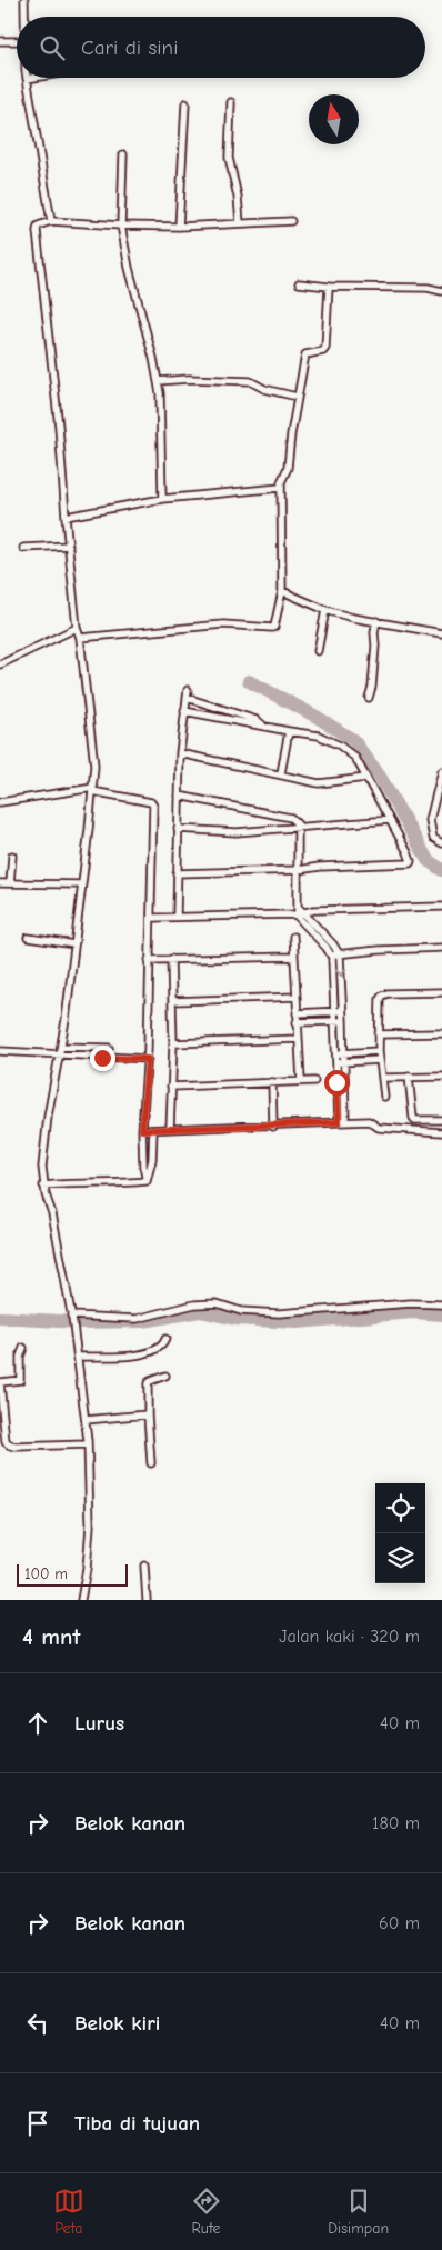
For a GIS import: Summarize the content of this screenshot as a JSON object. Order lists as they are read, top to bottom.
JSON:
{
  "scale_bar": "100 m",
  "north": "top",
  "page": {
    "search": "Cari di sini",
    "scale": "100 m",
    "heading": ["4 mnt", "Jalan kaki · 320 m"],
    "list": [
      ["Lurus", "40 m"],
      ["Belok kanan", "180 m"],
      ["Belok kanan", "60 m"],
      ["Belok kiri", "40 m"],
      "Tiba di tujuan"
    ],
    "nav": ["Peta", "Rute", "Disimpan"]
  }
}
